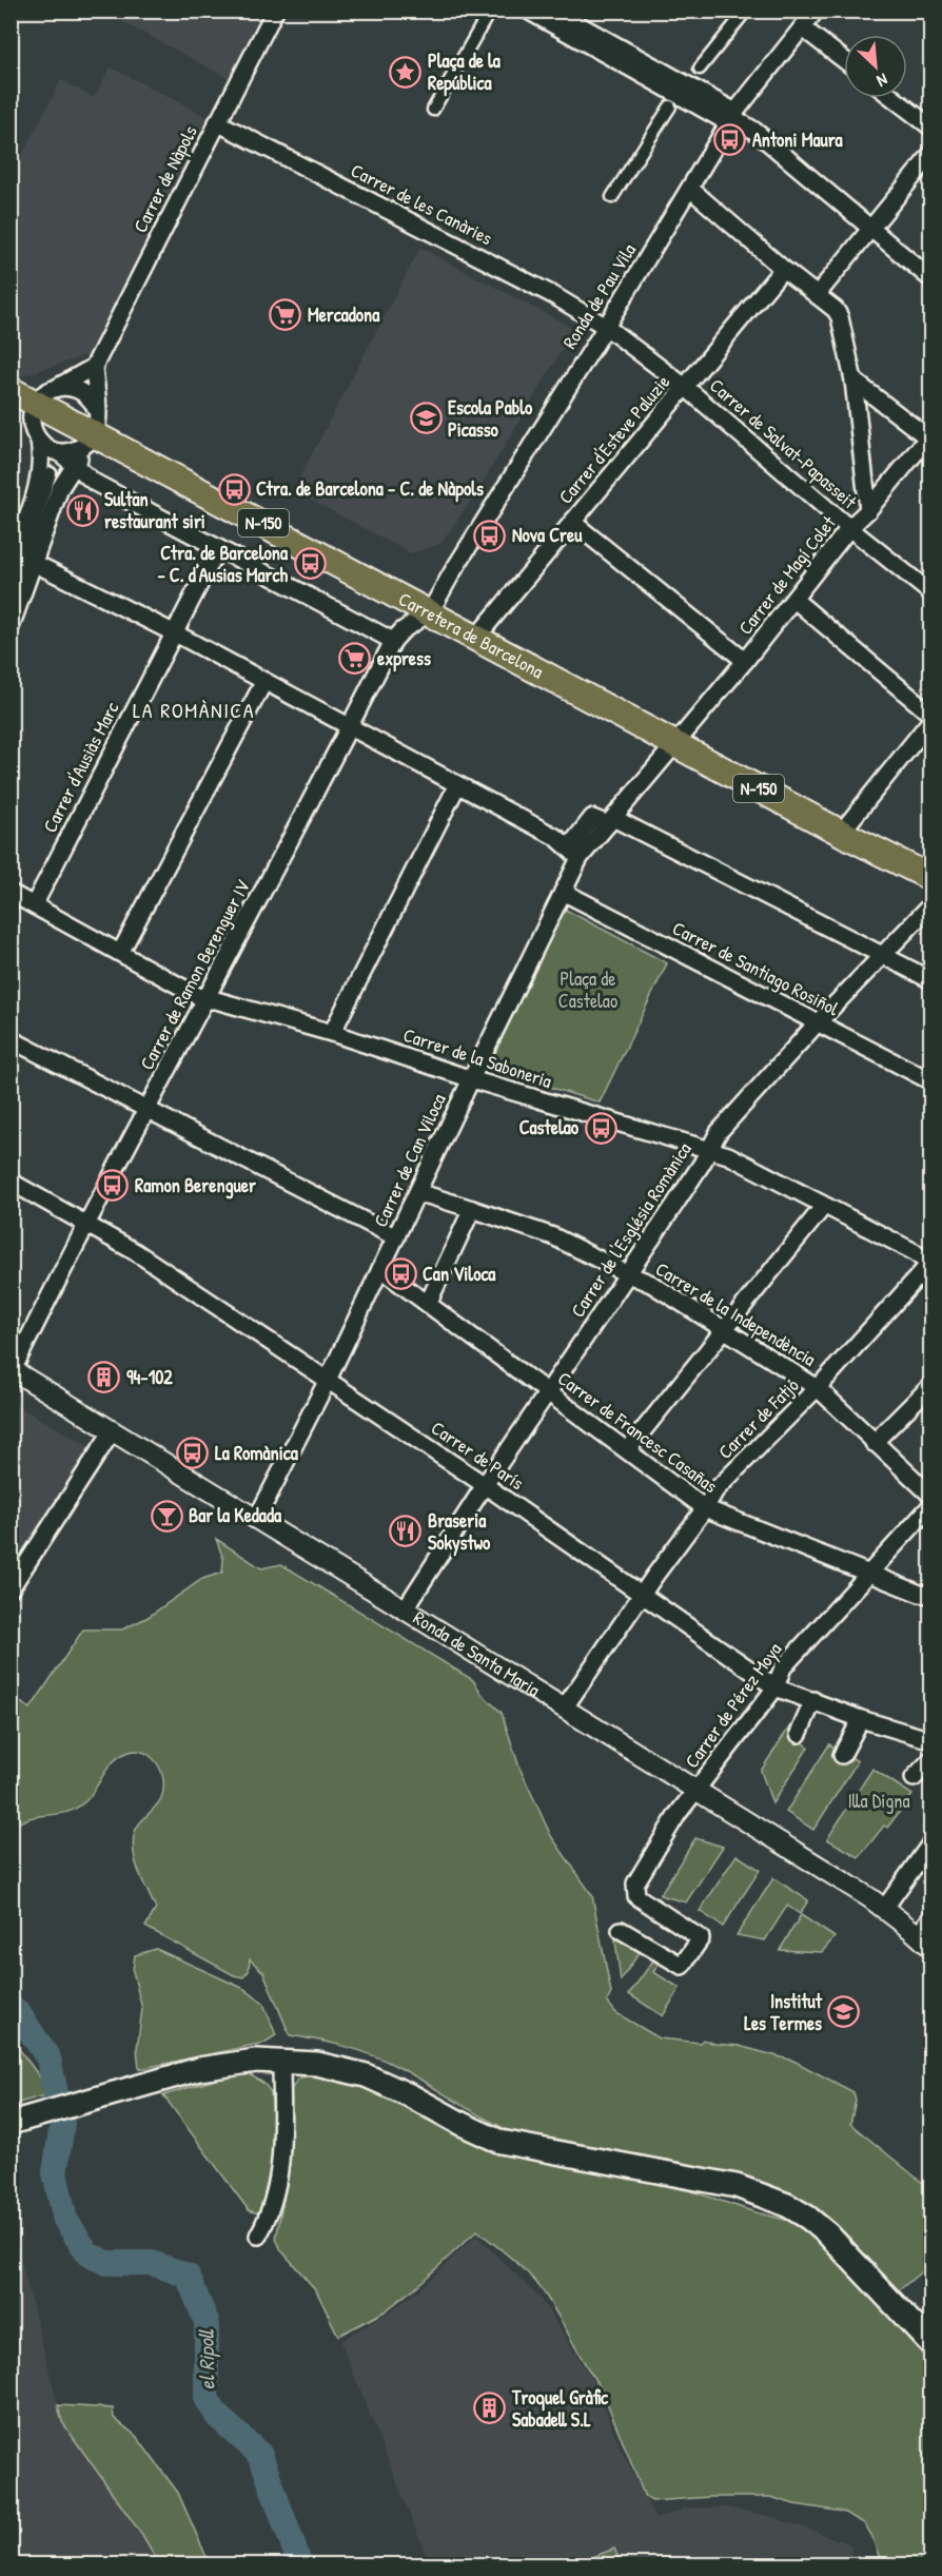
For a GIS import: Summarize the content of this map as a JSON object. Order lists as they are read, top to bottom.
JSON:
{
  "streets": {
    "main road": ["N-150", "Carretera de Barcelona"],
    "street": [
      "Carrer de Nàpols",
      "Carrer de les Canàries",
      "Ronda de Pau Vila",
      "Carrer d'Esteve Paluzie",
      "Carrer de Salvat-Papasseit",
      "Carrer de Magí Colet",
      "Carrer d'Ausiàs Marc",
      "Carrer de Santiago Rosiñol",
      "Carrer de Ramon Berenguer IV",
      "Carrer de la Saboneria",
      "Carrer de Can Viloca",
      "Carrer de l'Església Romànica",
      "Carrer de la Independència",
      "Carrer de Fatjó",
      "Carrer de Francesc Casañas",
      "Carrer de París",
      "Ronda de Santa Maria",
      "Carrer de Pérez Moya"
    ]
  },
  "crossings": [
    ["Carrer de Nàpols", "Carrer de les Canàries"],
    ["Carrer de les Canàries", "Ronda de Pau Vila"],
    ["Carrer de les Canàries", "Carrer de Salvat-Papasseit"],
    ["Ronda de Pau Vila", "Carrer de Salvat-Papasseit"],
    ["Ronda de Pau Vila", "Carretera de Barcelona"],
    ["Ronda de Pau Vila", "Carrer de Ramon Berenguer IV"],
    ["Carrer d'Esteve Paluzie", "Carrer de Salvat-Papasseit"],
    ["Carrer d'Esteve Paluzie", "Carretera de Barcelona"],
    ["Carrer de Salvat-Papasseit", "Carrer de Magí Colet"],
    ["Carrer de Magí Colet", "Carretera de Barcelona"],
    ["Carrer de Magí Colet", "Carrer de Can Viloca"],
    ["Carretera de Barcelona", "Carrer de Ramon Berenguer IV"],
    ["Carretera de Barcelona", "Carrer de Can Viloca"],
    ["Carrer d'Ausiàs Marc", "Carrer de la Saboneria"],
    ["Carrer de Santiago Rosiñol", "Carrer de Can Viloca"],
    ["Carrer de Santiago Rosiñol", "Carrer de l'Església Romànica"],
    ["Carrer de Ramon Berenguer IV", "Carrer de la Saboneria"],
    ["Carrer de Ramon Berenguer IV", "Carrer de París"],
    ["Carrer de Ramon Berenguer IV", "Ronda de Santa Maria"],
    ["Carrer de la Saboneria", "Carrer de Can Viloca"],
    ["Carrer de la Saboneria", "Carrer de l'Església Romànica"],
    ["Carrer de la Saboneria", "Carrer de Fatjó"],
    ["Carrer de Can Viloca", "Carrer de la Independència"],
    ["Carrer de Can Viloca", "Carrer de Francesc Casañas"],
    ["Carrer de Can Viloca", "Carrer de París"],
    ["Carrer de Can Viloca", "Ronda de Santa Maria"],
    ["Carrer de l'Església Romànica", "Carrer de la Independència"],
    ["Carrer de l'Església Romànica", "Carrer de Francesc Casañas"],
    ["Carrer de l'Església Romànica", "Carrer de París"],
    ["Carrer de l'Església Romànica", "Ronda de Santa Maria"],
    ["Carrer de la Independència", "Carrer de Fatjó"],
    ["Carrer de Fatjó", "Carrer de Francesc Casañas"],
    ["Carrer de Fatjó", "Carrer de París"],
    ["Carrer de Fatjó", "Ronda de Santa Maria"],
    ["Carrer de Francesc Casañas", "Carrer de Pérez Moya"],
    ["Carrer de París", "Carrer de Pérez Moya"],
    ["Ronda de Santa Maria", "Carrer de Pérez Moya"]
  ],
  "districts": ["LA ROMÀNICA"],
  "water": ["el Ripoll"],
  "parks": ["Plaça de Castelao", "Illa Digna"],
  "places": {
    "place": ["Plaça de la República"],
    "bus stop": [
      "Antoni Maura",
      "Ctra. de Barcelona - C. de Nàpols",
      "Nova Creu",
      "Ctra. de Barcelona - C. d'Ausias March",
      "Castelao",
      "Ramon Berenguer",
      "Can Viloca",
      "La Romànica"
    ],
    "supermarket": ["Mercadona", "express"],
    "school or university": ["Escola Pablo Picasso", "Institut Les Termes"],
    "restaurant": ["Sultan restaurant siri", "Braseria Sokystwo"],
    "building": ["94-102", "Troquel Gràfic Sabadell S.L"],
    "bar": ["Bar la Kedada"]
  },
  "north": "bottom right"
}
